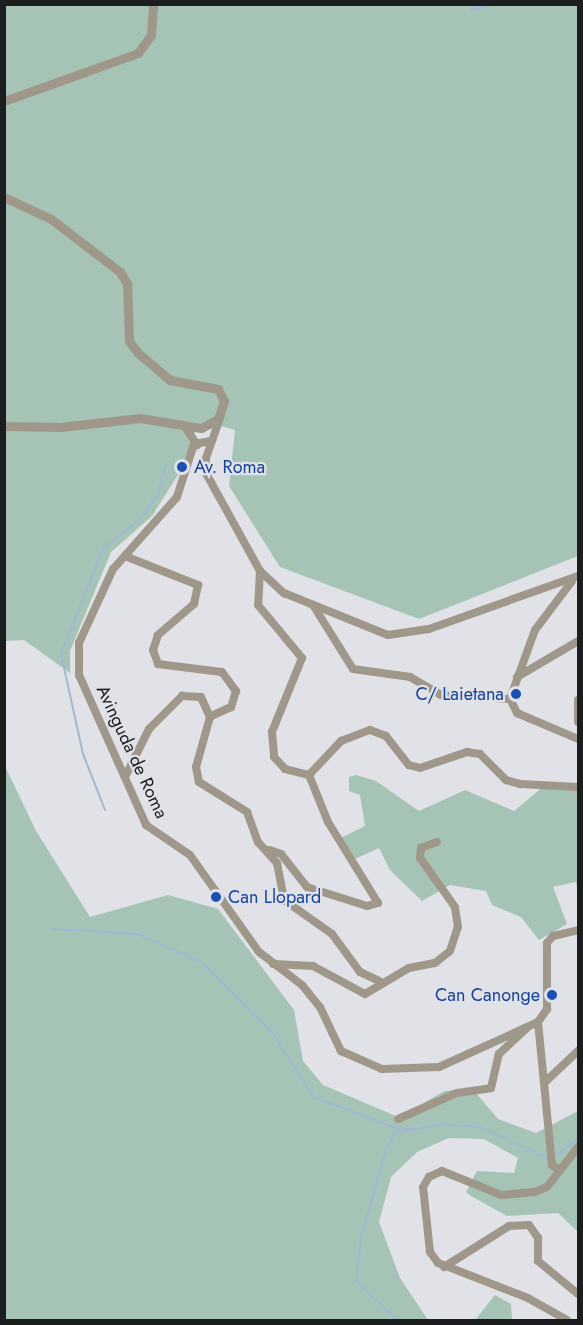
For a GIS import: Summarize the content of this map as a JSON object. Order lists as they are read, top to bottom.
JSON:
{
  "streets": {
    "street": ["Avinguda de Roma"]
  },
  "places": [
    "Av. Roma",
    "C/ Laietana",
    "Can Llopard",
    "Can Canonge"
  ]
}
